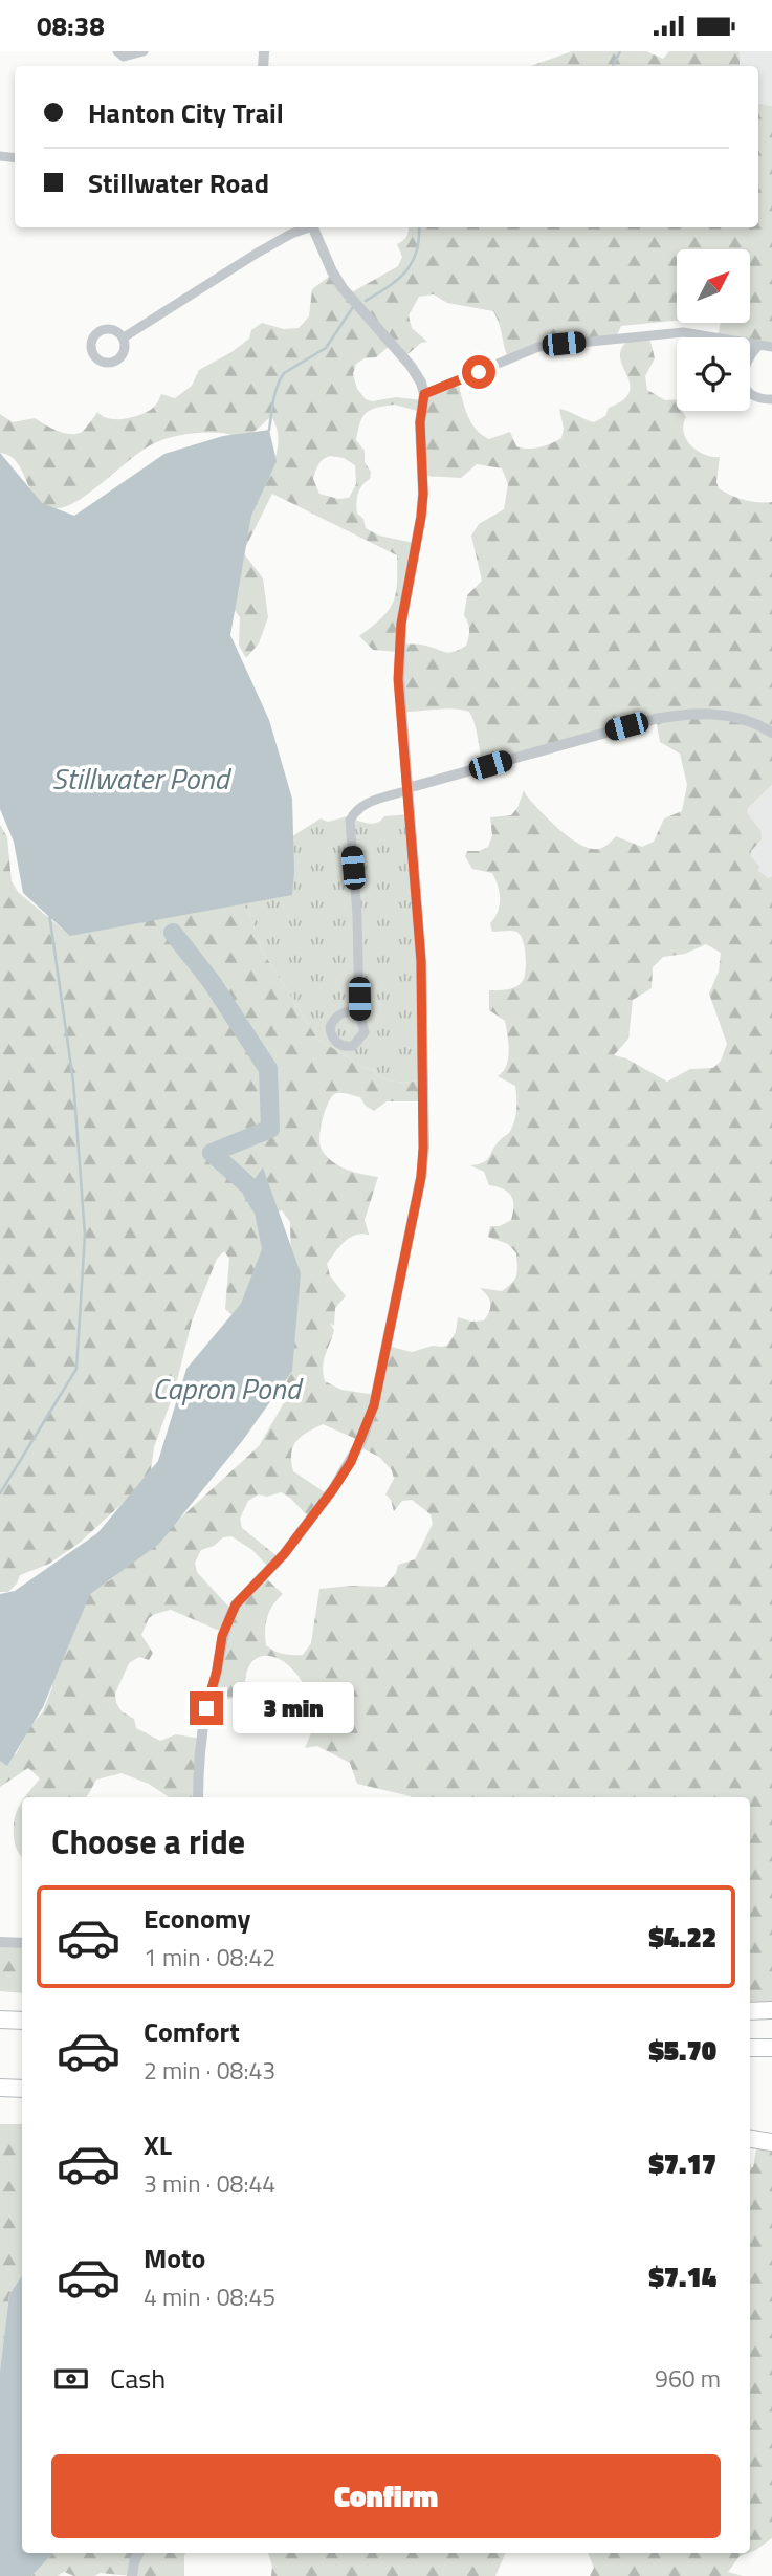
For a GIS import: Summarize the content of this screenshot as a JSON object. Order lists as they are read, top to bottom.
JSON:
{
  "water": ["Stillwater Pond", "Capron Pond"],
  "north": "top right",
  "page": {
    "status": "08:38",
    "banner": ["Hanton City Trail", "Stillwater Road"],
    "bubble": "3 min",
    "heading": "Choose a ride",
    "list": [
      {
        "name": "Economy",
        "note": "1 min · 08:42",
        "value": "$4.22"
      },
      {
        "name": "Comfort",
        "note": "2 min · 08:43",
        "value": "$5.70"
      },
      {
        "name": "XL",
        "note": "3 min · 08:44",
        "value": "$7.17"
      },
      {
        "name": "Moto",
        "note": "4 min · 08:45",
        "value": "$7.14"
      }
    ],
    "pay": ["Cash", "960 m"],
    "buttons": "Confirm"
  }
}
